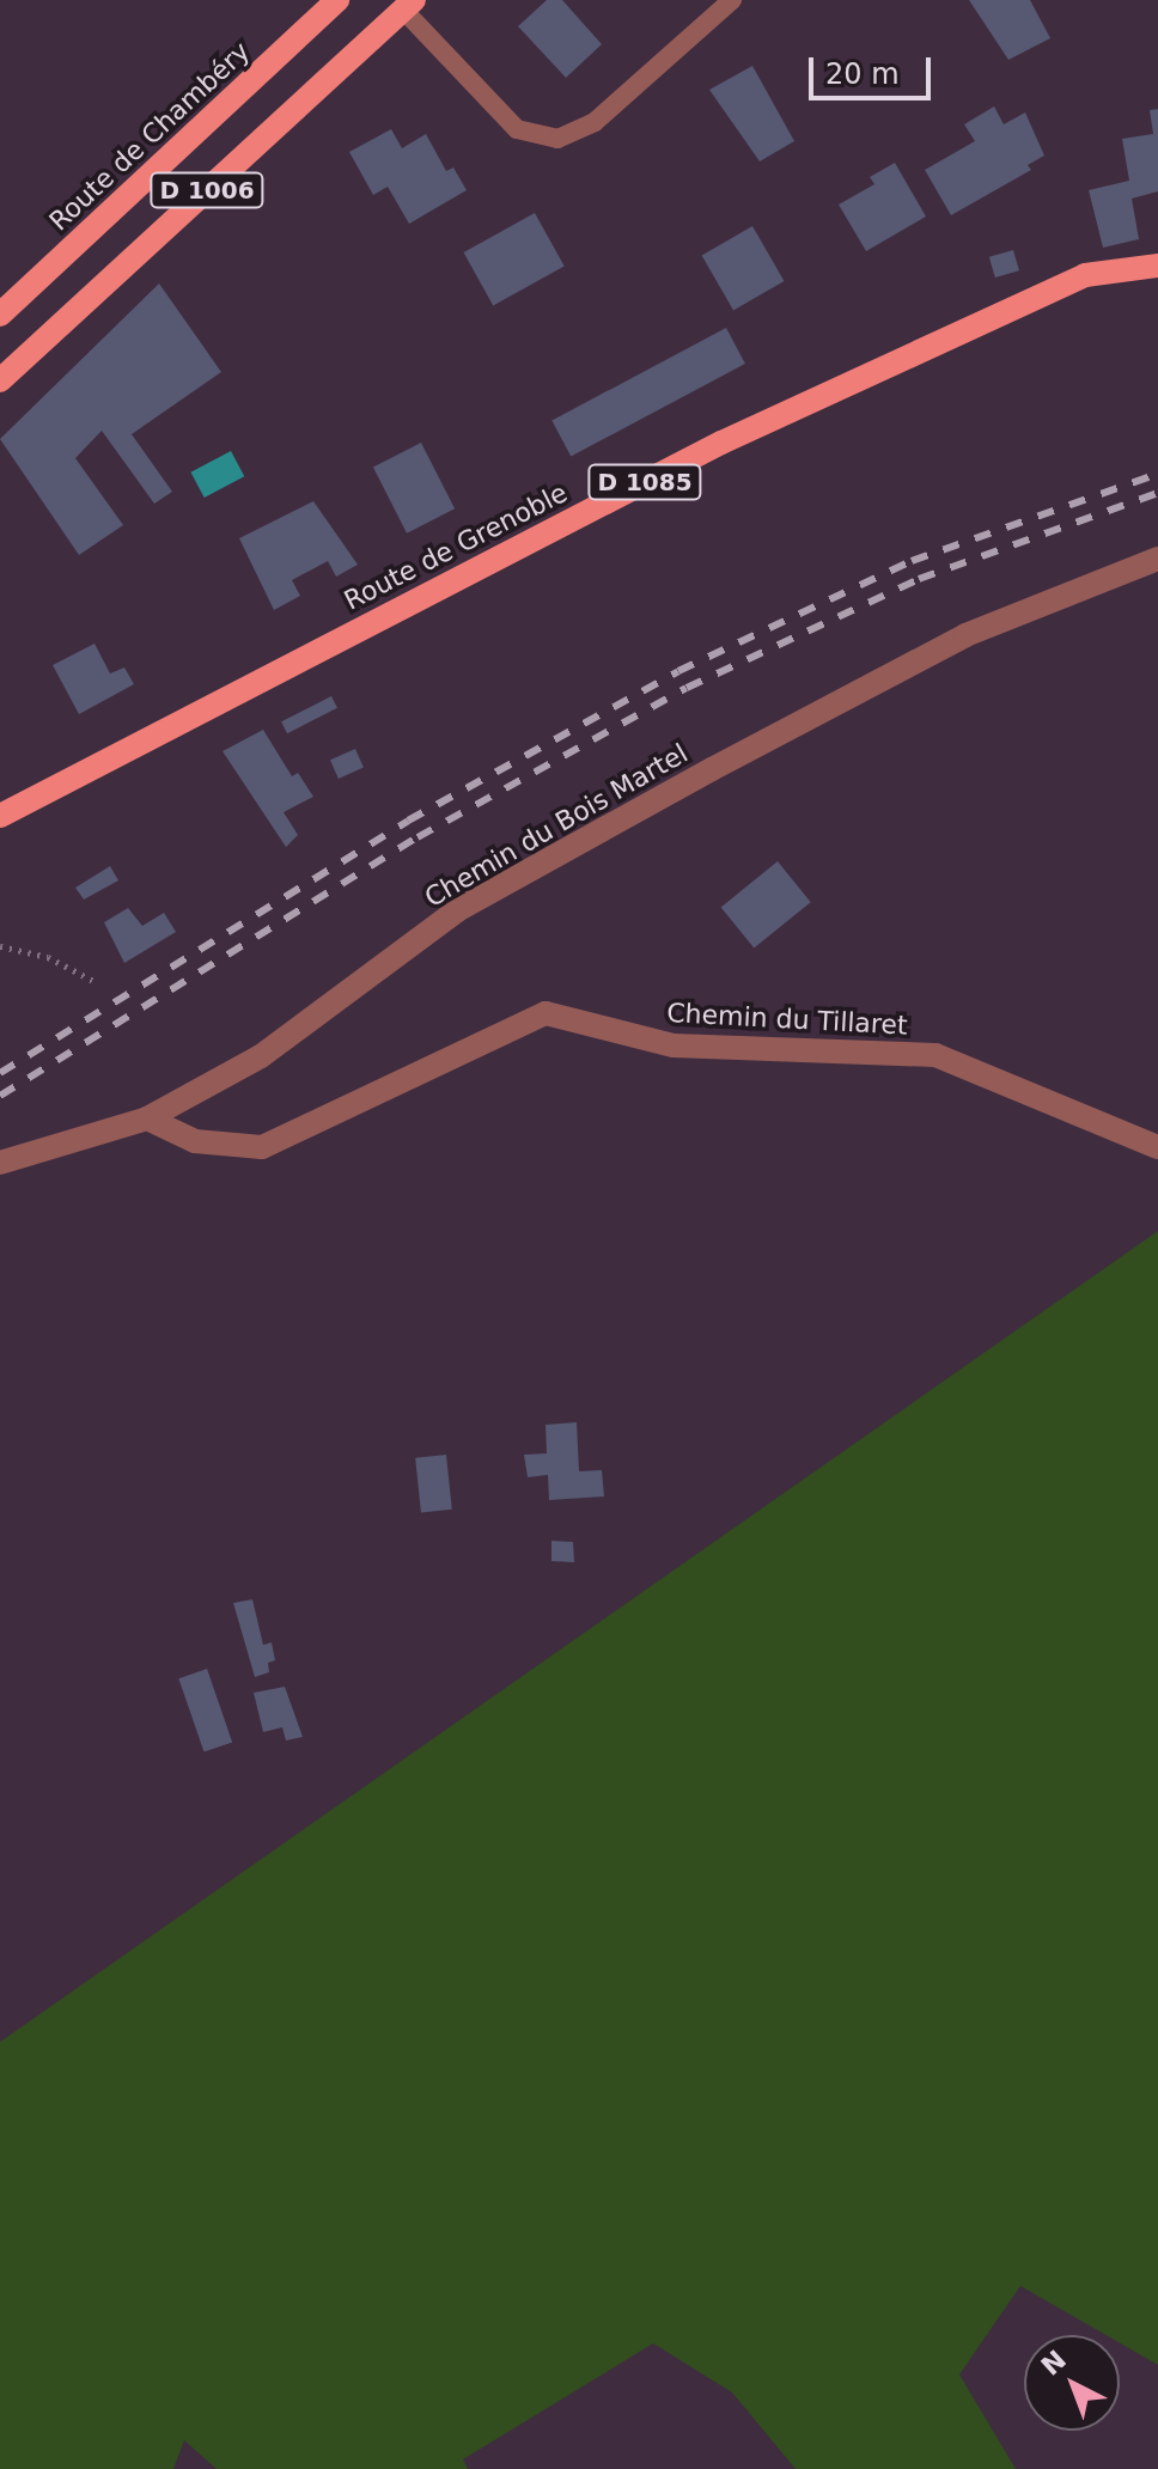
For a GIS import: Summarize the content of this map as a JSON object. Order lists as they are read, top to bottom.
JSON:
{
  "streets": {
    "main road": [
      "Route de Chambéry",
      "D 1006",
      "D 1085",
      "Route de Grenoble"
    ],
    "street": ["Chemin du Bois Martel", "Chemin du Tillaret"]
  },
  "crossings": [
    ["Chemin du Bois Martel", "Chemin du Tillaret"]
  ],
  "scale_bar": "20 m",
  "north": "top left"
}
